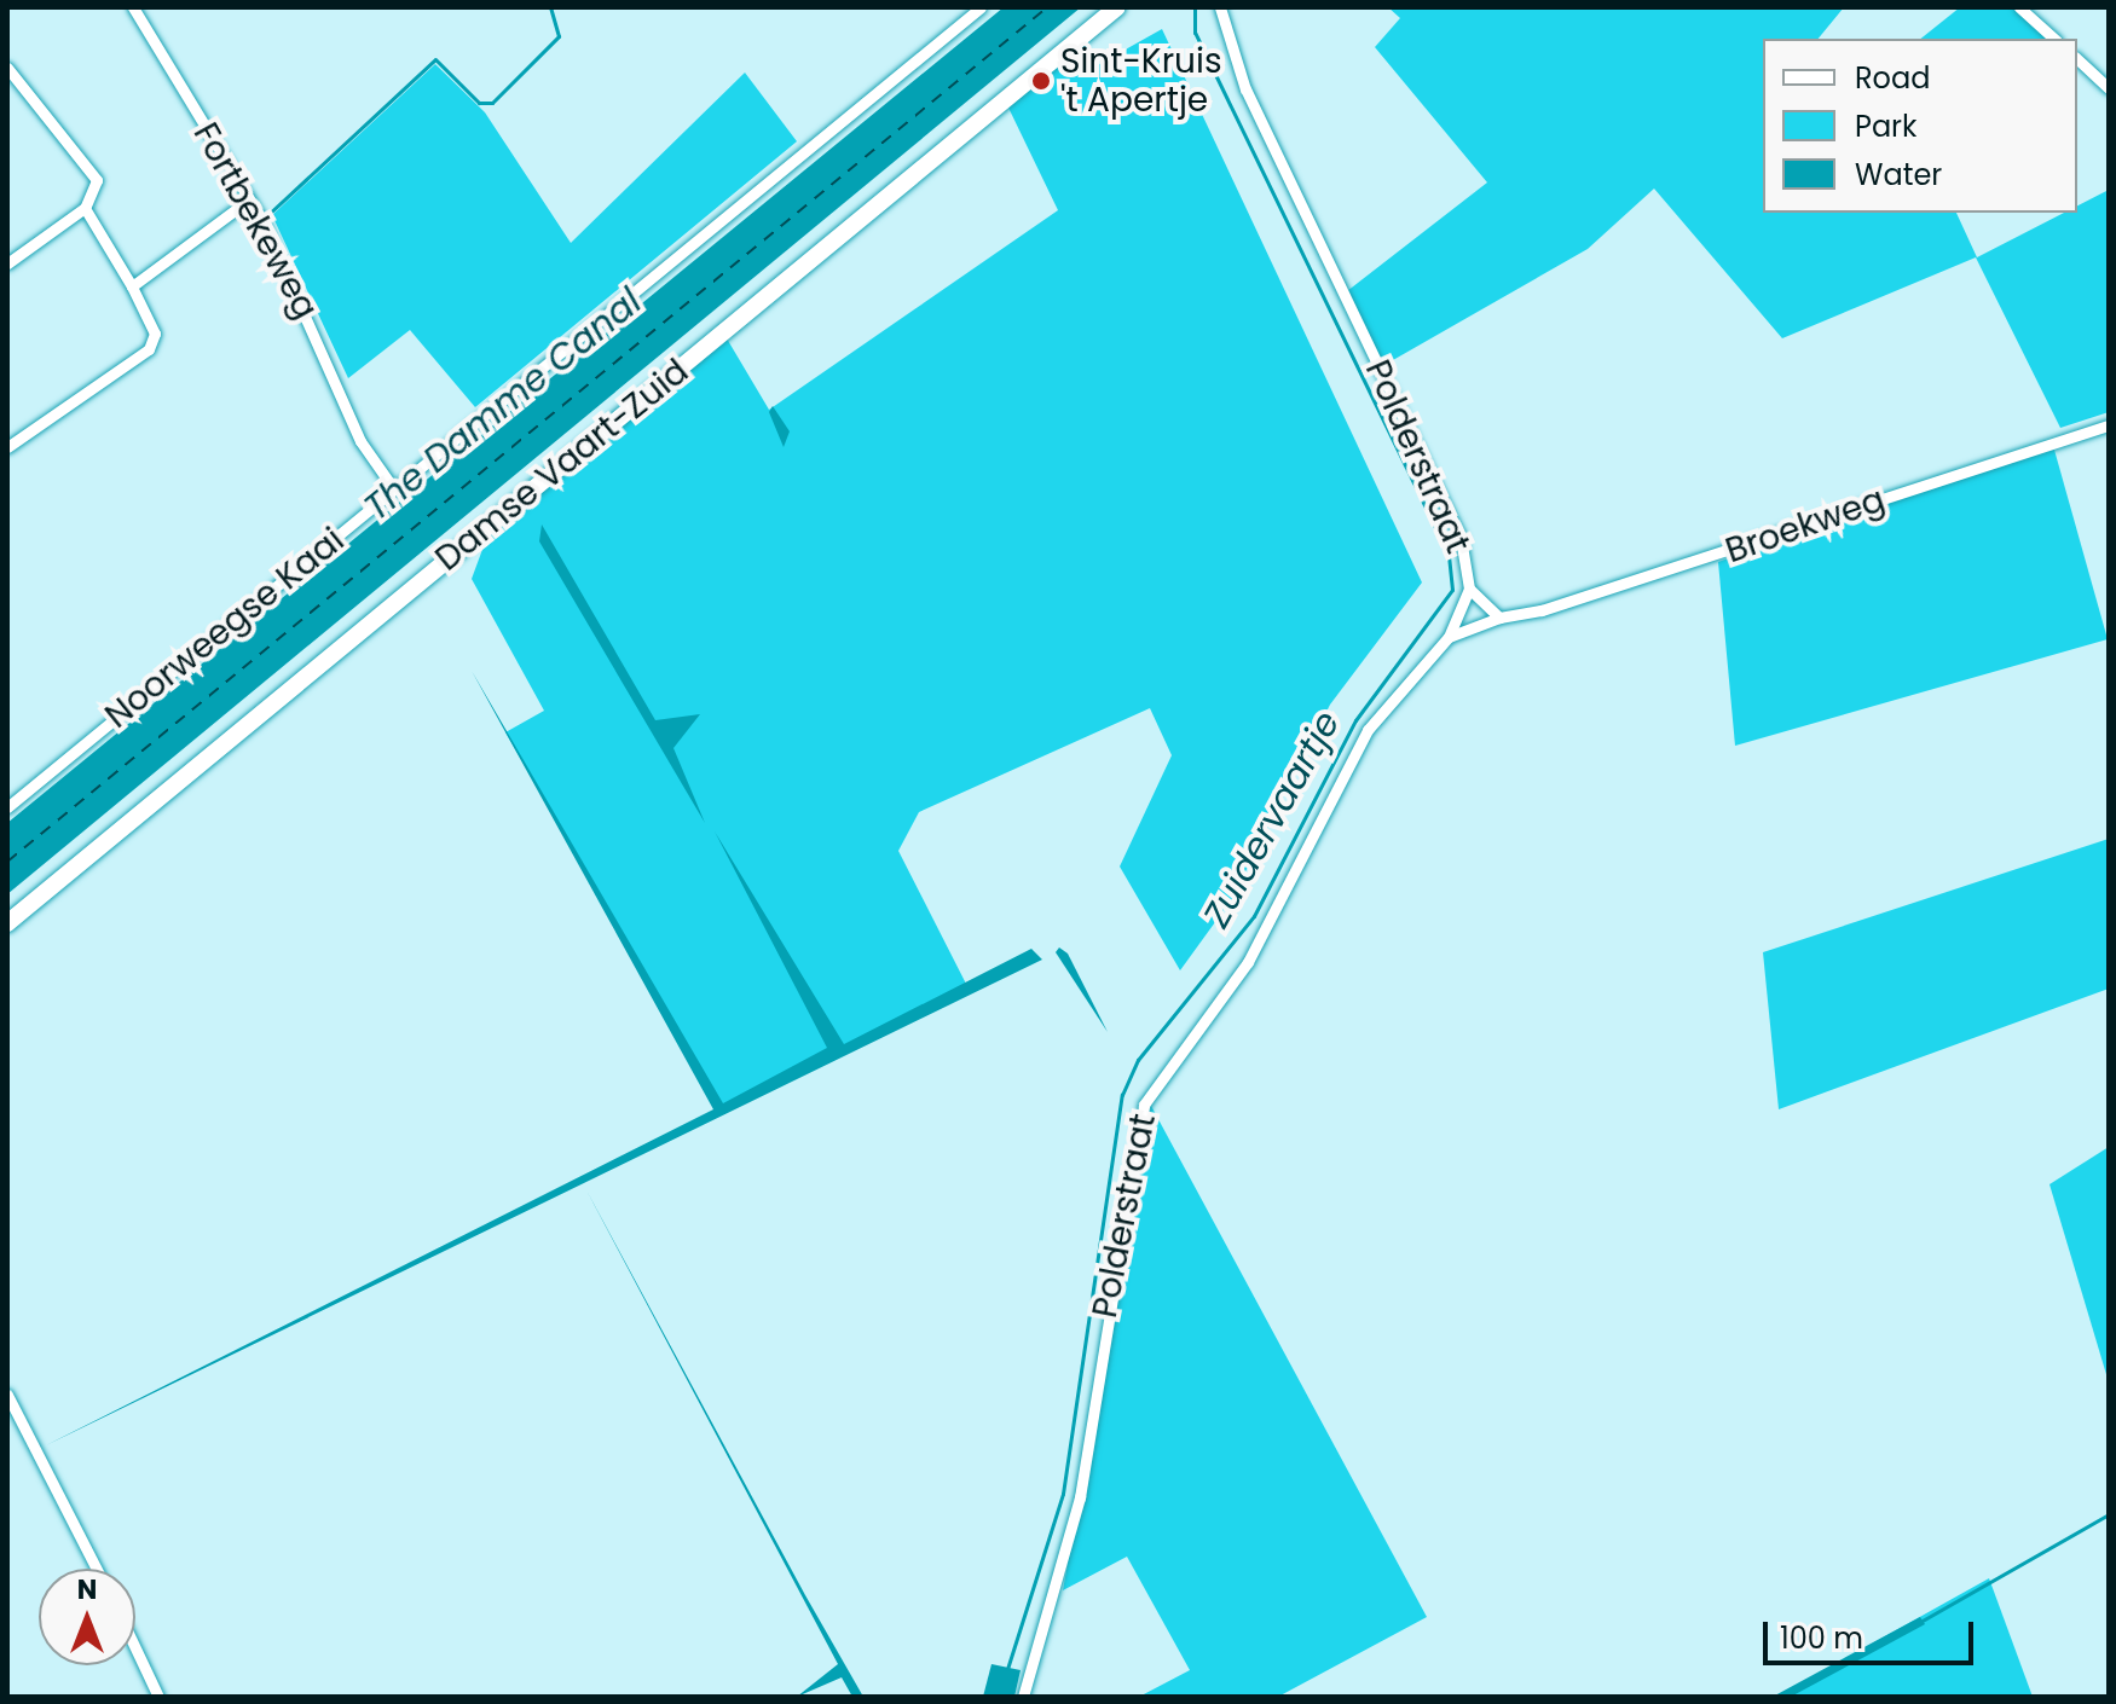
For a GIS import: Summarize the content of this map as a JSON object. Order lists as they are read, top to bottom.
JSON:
{
  "streets": {
    "street": [
      "Fortbekeweg",
      "Polderstraat",
      "Damse Vaart-Zuid",
      "Broekweg",
      "Noorweegse Kaai"
    ]
  },
  "crossings": [
    ["Fortbekeweg", "Noorweegse Kaai"],
    ["Polderstraat", "Broekweg"]
  ],
  "water": ["The Damme Canal", "Zuidervaartje"],
  "places": ["Sint-Kruis 't Apertje"],
  "legend": ["Road", "Park", "Water"],
  "scale_bar": "100 m",
  "north": "top"
}
